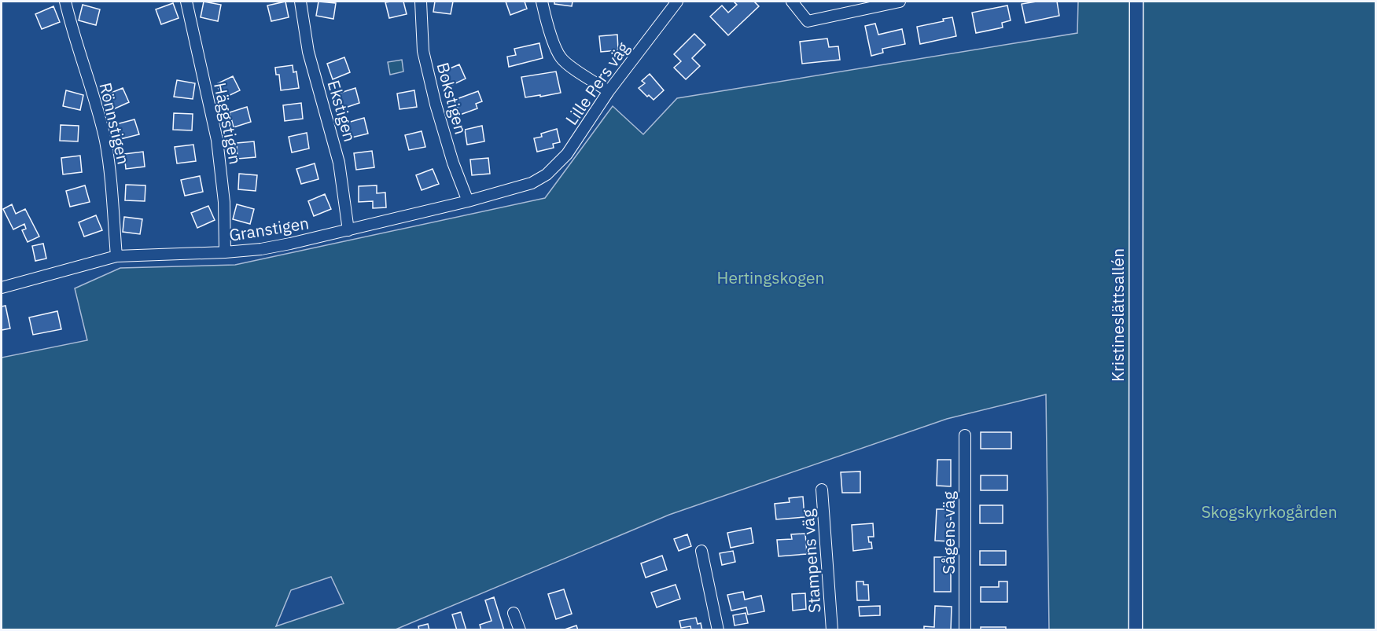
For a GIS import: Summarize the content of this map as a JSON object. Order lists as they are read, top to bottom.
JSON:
{
  "streets": {
    "street": [
      "Lille Pers väg",
      "Bokstigen",
      "Ekstigen",
      "Rönnstigen",
      "Häggstigen",
      "Granstigen",
      "Kristineslättsallén",
      "Sågens väg",
      "Stampens väg"
    ]
  },
  "crossings": [
    ["Lille Pers väg", "Granstigen"],
    ["Bokstigen", "Granstigen"],
    ["Ekstigen", "Granstigen"],
    ["Rönnstigen", "Granstigen"],
    ["Häggstigen", "Granstigen"]
  ],
  "parks": ["Hertingskogen", "Skogskyrkogården"]
}
